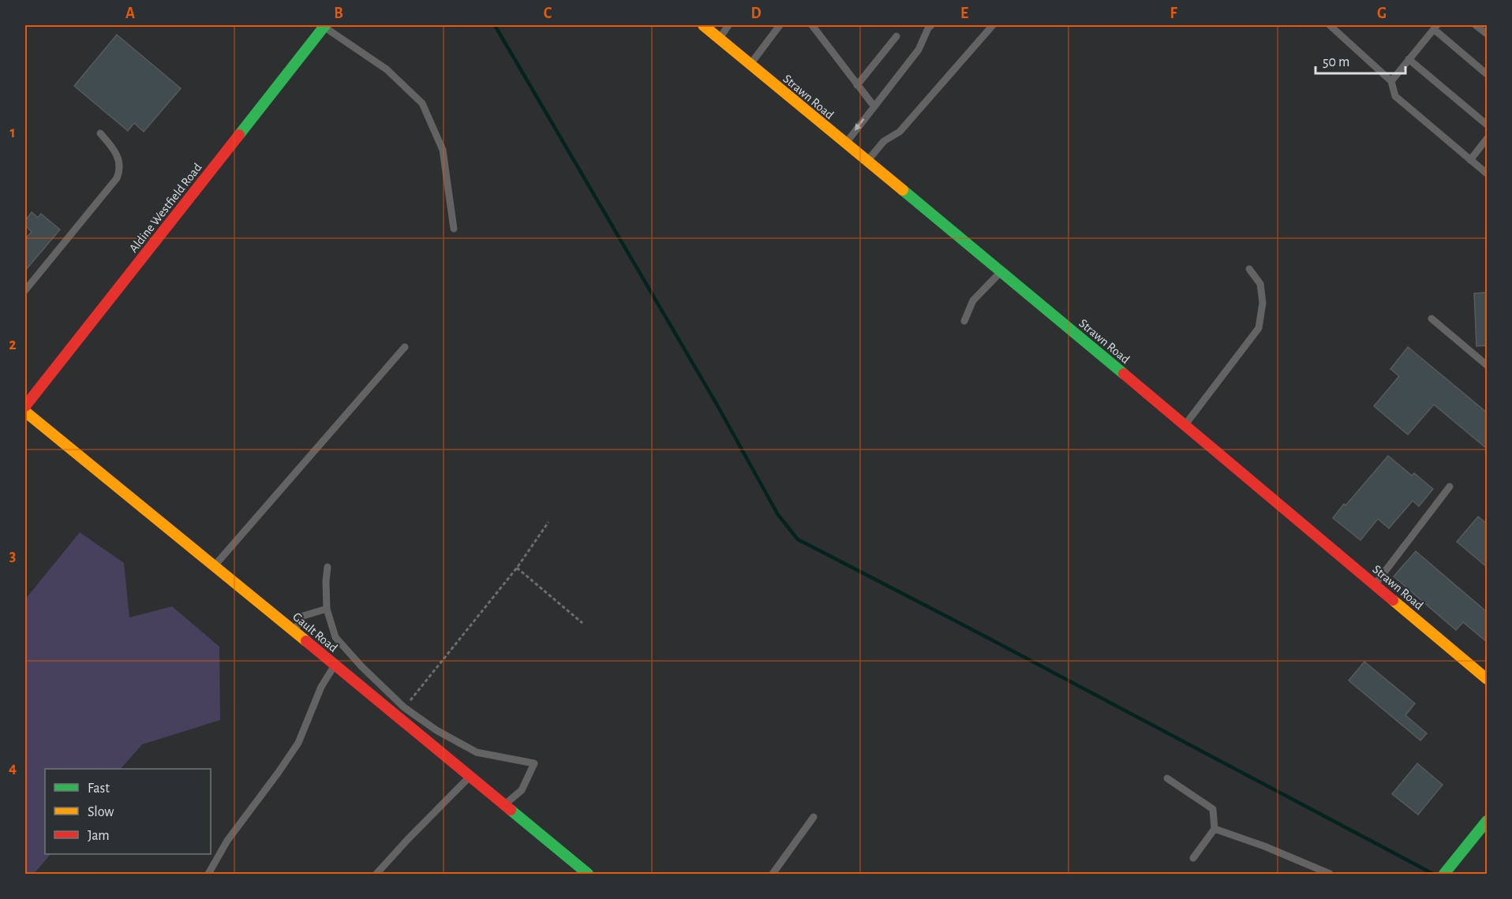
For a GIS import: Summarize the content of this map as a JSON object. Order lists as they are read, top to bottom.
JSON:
{
  "streets": {
    "street": ["Strawn Road", "Aldine Westfield Road", "Gault Road"]
  },
  "legend": ["Fast", "Slow", "Jam"],
  "scale_bar": "50 m",
  "grid": {
    "columns": [
      "A",
      "B",
      "C",
      "D",
      "E",
      "F",
      "G"
    ],
    "rows": [
      "1",
      "2",
      "3",
      "4"
    ]
  }
}
